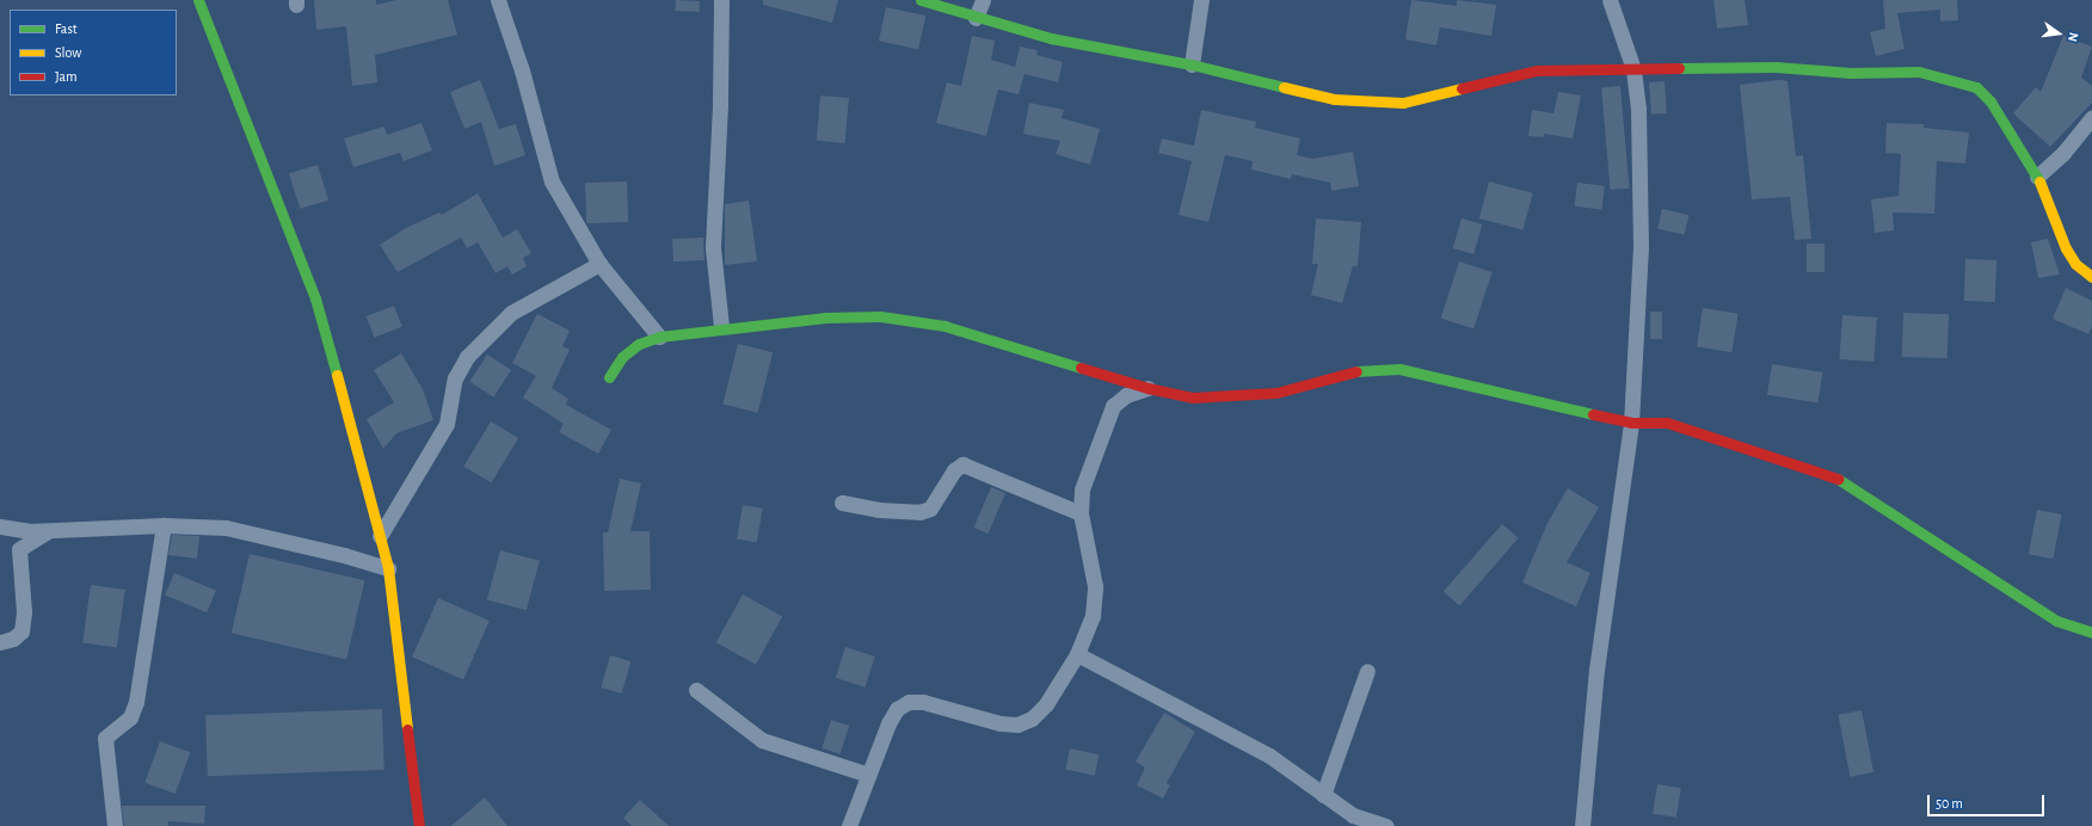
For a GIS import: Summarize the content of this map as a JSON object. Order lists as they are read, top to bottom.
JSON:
{
  "legend": ["Fast", "Slow", "Jam"],
  "scale_bar": "50 m",
  "north": "right"
}
